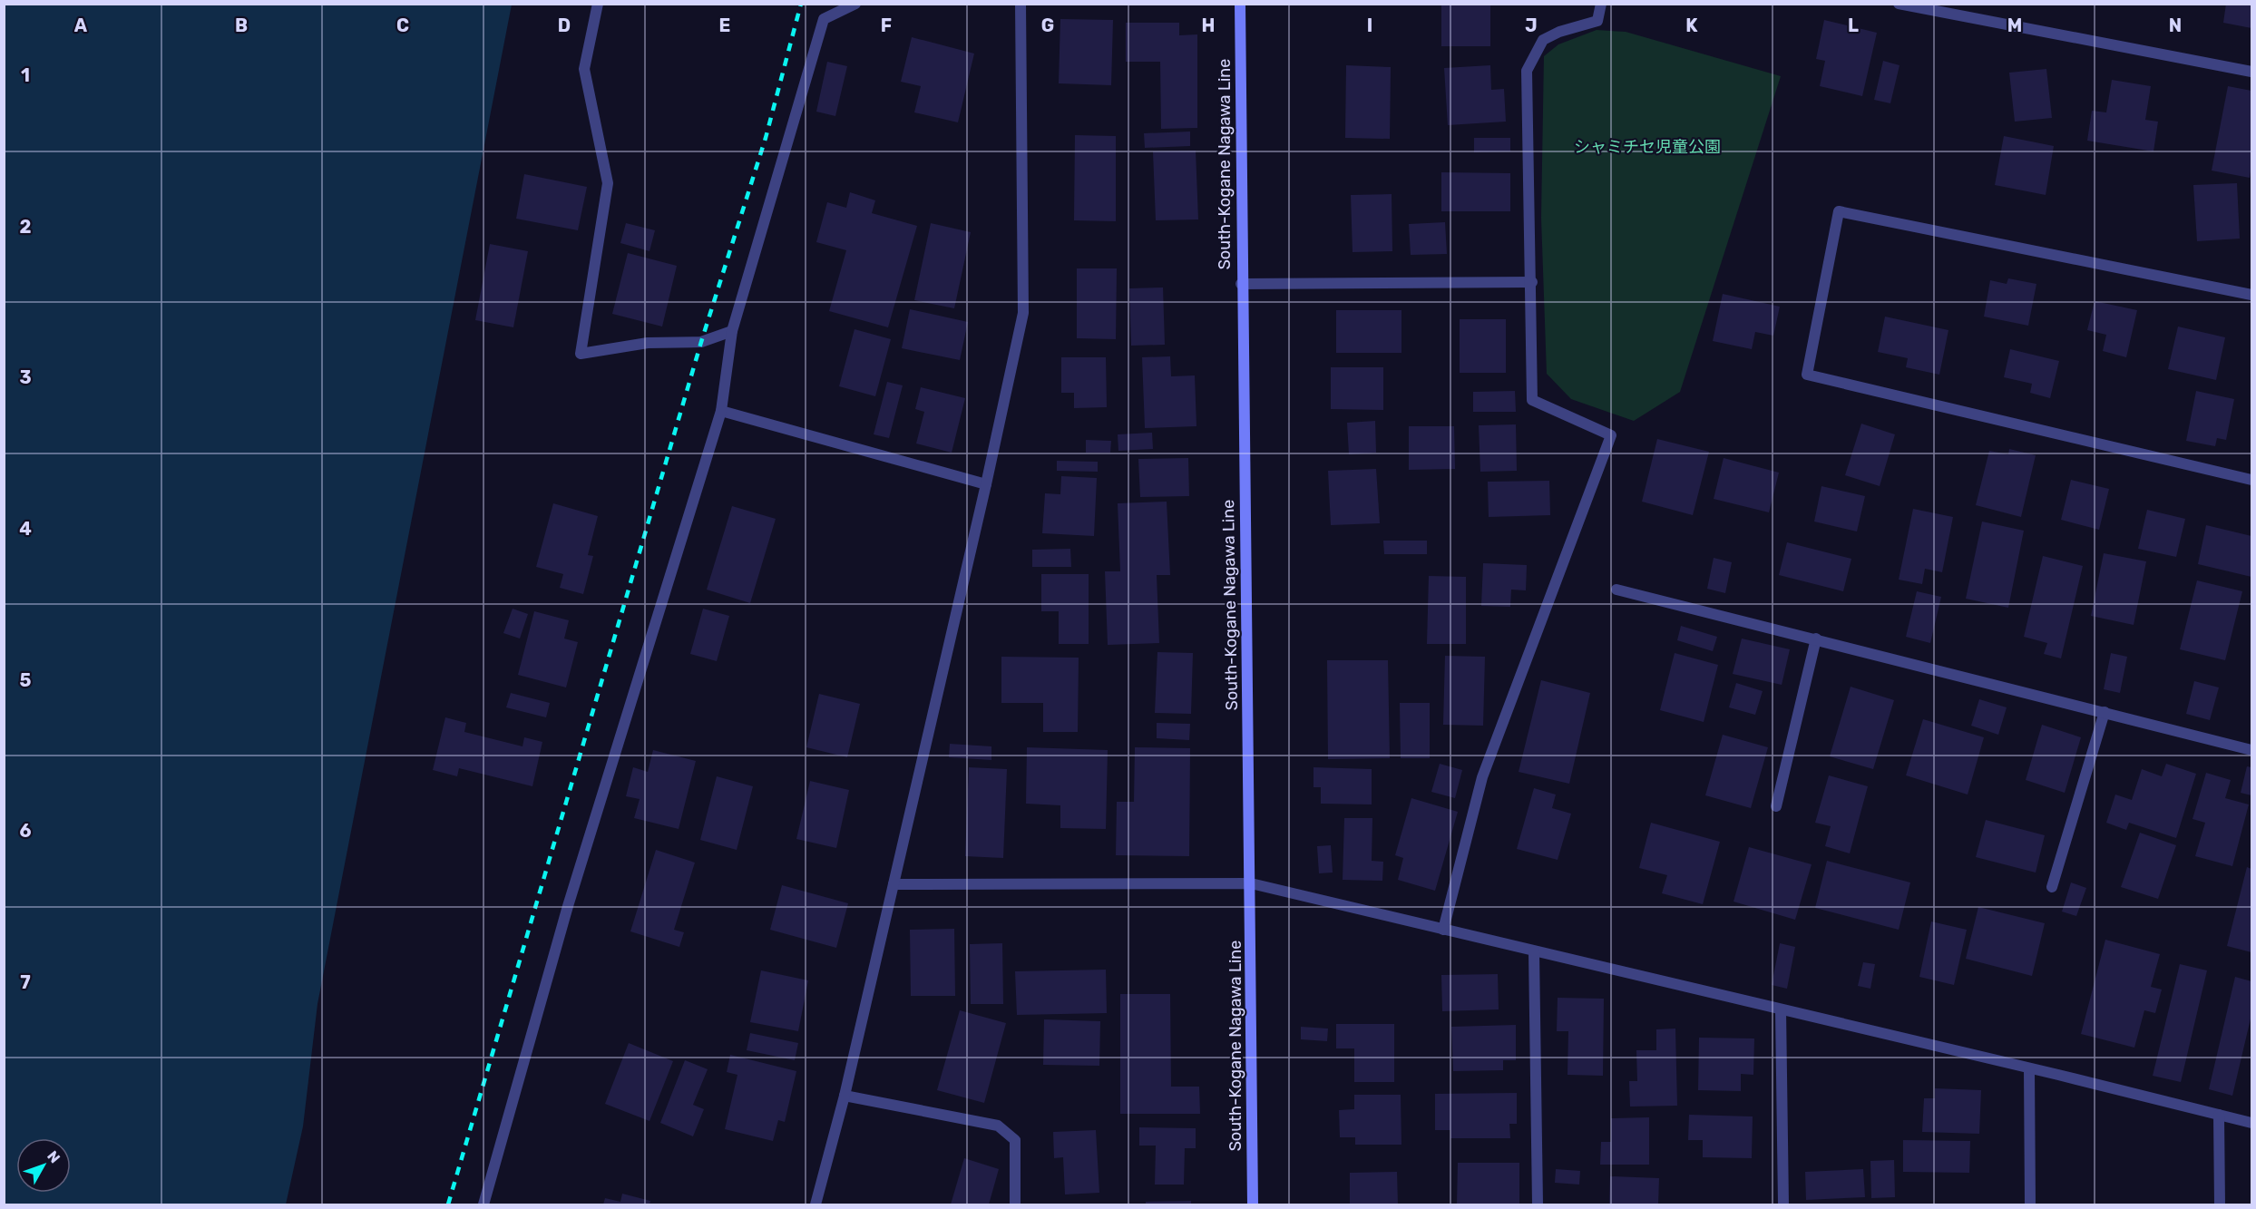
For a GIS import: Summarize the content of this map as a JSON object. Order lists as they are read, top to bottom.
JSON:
{
  "streets": {
    "main road": ["South-Kogane Nagawa Line"]
  },
  "parks": ["シャミチセ児童公園"],
  "north": "top right",
  "grid": {
    "columns": [
      "A",
      "B",
      "C",
      "D",
      "E",
      "F",
      "G",
      "H",
      "I",
      "J",
      "K",
      "L",
      "M",
      "N"
    ],
    "rows": [
      "1",
      "2",
      "3",
      "4",
      "5",
      "6",
      "7"
    ]
  }
}
